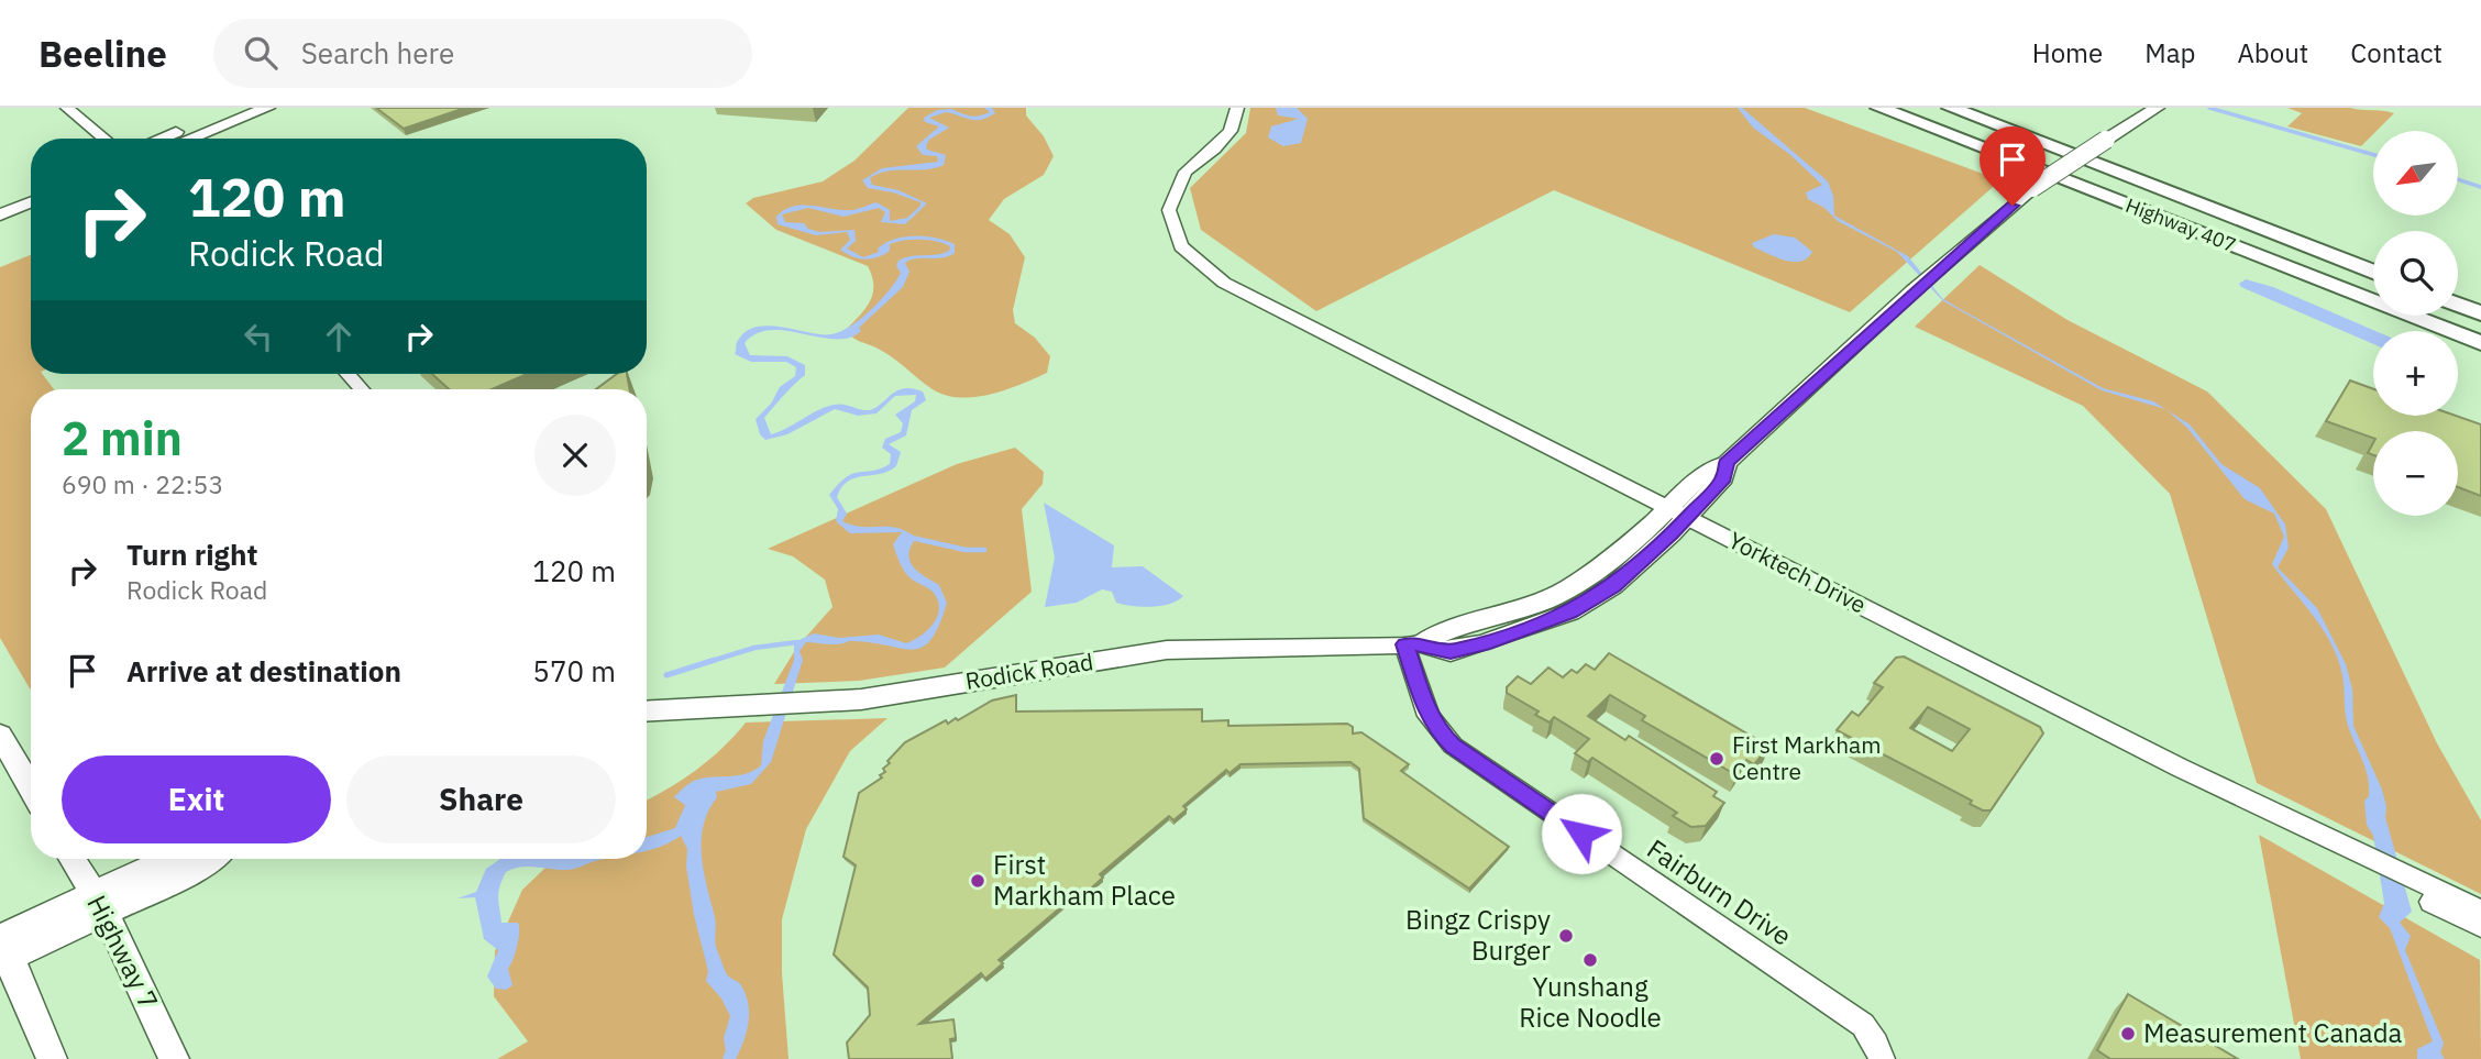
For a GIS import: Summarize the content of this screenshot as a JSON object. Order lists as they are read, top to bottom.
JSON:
{
  "streets": {
    "highway": ["Highway 407"],
    "main road": ["Rodick Road", "Highway 7"],
    "street": ["Yorktech Drive", "Fairburn Drive"]
  },
  "crossings": [
    ["Yorktech Drive", "Rodick Road"],
    ["Rodick Road", "Fairburn Drive"]
  ],
  "places": [
    "First Markham Centre",
    "First Markham Place",
    "Bingz Crispy Burger",
    "Yunshang Rice Noodle",
    "Measurement Canada"
  ],
  "north": "bottom left",
  "page": {
    "header": "Beeline",
    "search": "Search here",
    "nav": [
      "Home",
      "Map",
      "About",
      "Contact"
    ],
    "map_buttons": ["+", "−"],
    "turn": ["120 m", "Rodick Road"],
    "heading": ["2 min", "690 m · 22:53"],
    "list": [
      {
        "name": "Turn right",
        "note": "Rodick Road",
        "value": "120 m"
      },
      {
        "name": "Arrive at destination",
        "value": "570 m"
      }
    ],
    "buttons": ["Exit", "Share"]
  }
}
